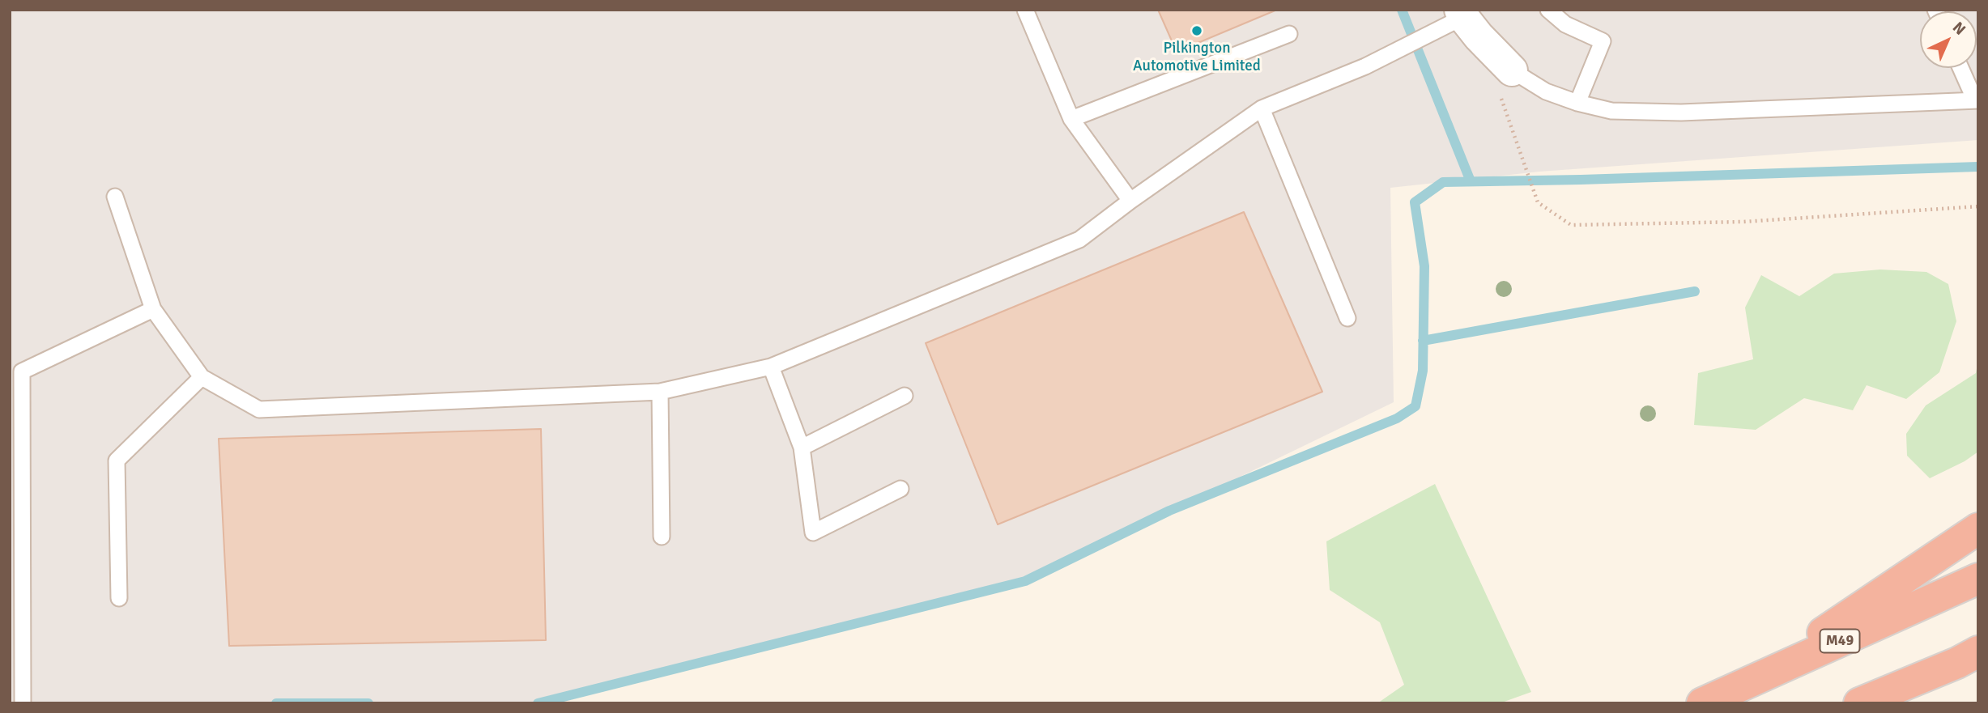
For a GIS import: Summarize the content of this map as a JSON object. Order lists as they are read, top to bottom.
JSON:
{
  "streets": {
    "highway": ["M49"]
  },
  "places": ["Pilkington Automotive Limited"],
  "north": "top right"
}
